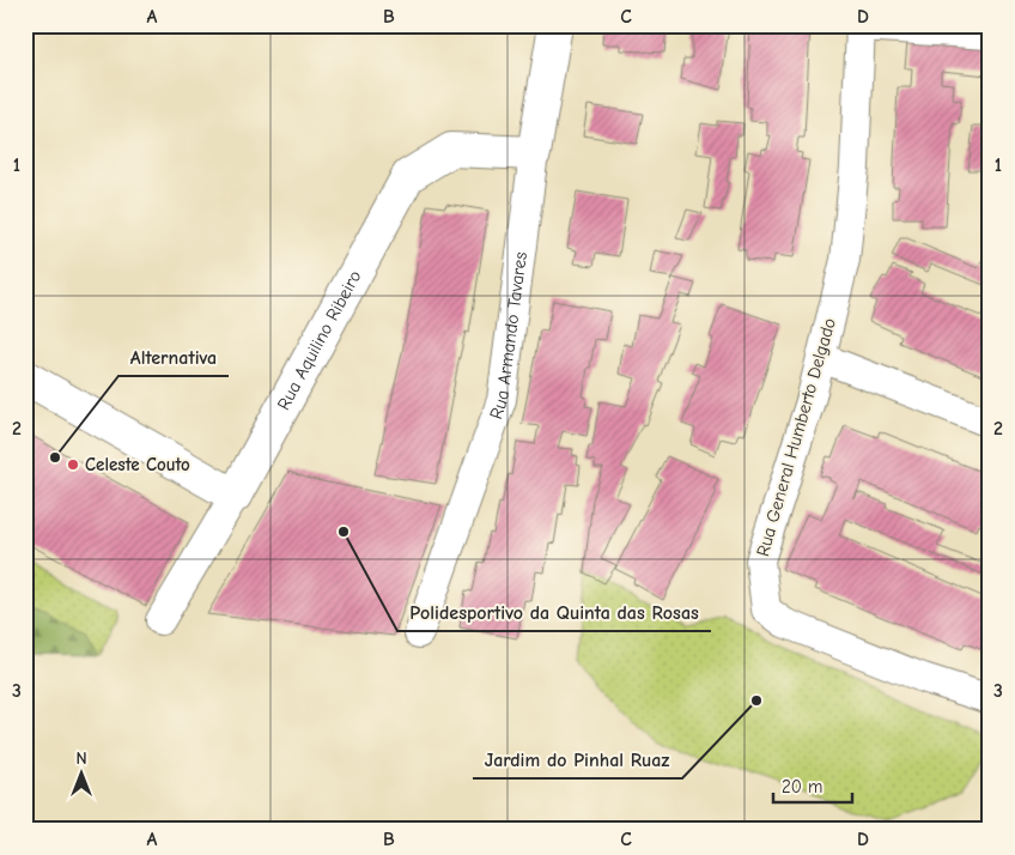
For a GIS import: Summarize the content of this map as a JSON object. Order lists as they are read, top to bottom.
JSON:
{
  "streets": {
    "street": ["Rua Armando Tavares", "Rua Aquilino Ribeiro", "Rua General Humberto Delgado"]
  },
  "crossings": [
    ["Rua Armando Tavares", "Rua Aquilino Ribeiro"]
  ],
  "places": [
    "Alternativa",
    "Celeste Couto",
    "Polidesportivo da Quinta das Rosas",
    "Jardim do Pinhal Ruaz"
  ],
  "scale_bar": "20 m",
  "north": "top",
  "grid": {
    "columns": [
      "A",
      "B",
      "C",
      "D"
    ],
    "rows": ["1", "2", "3"]
  }
}
